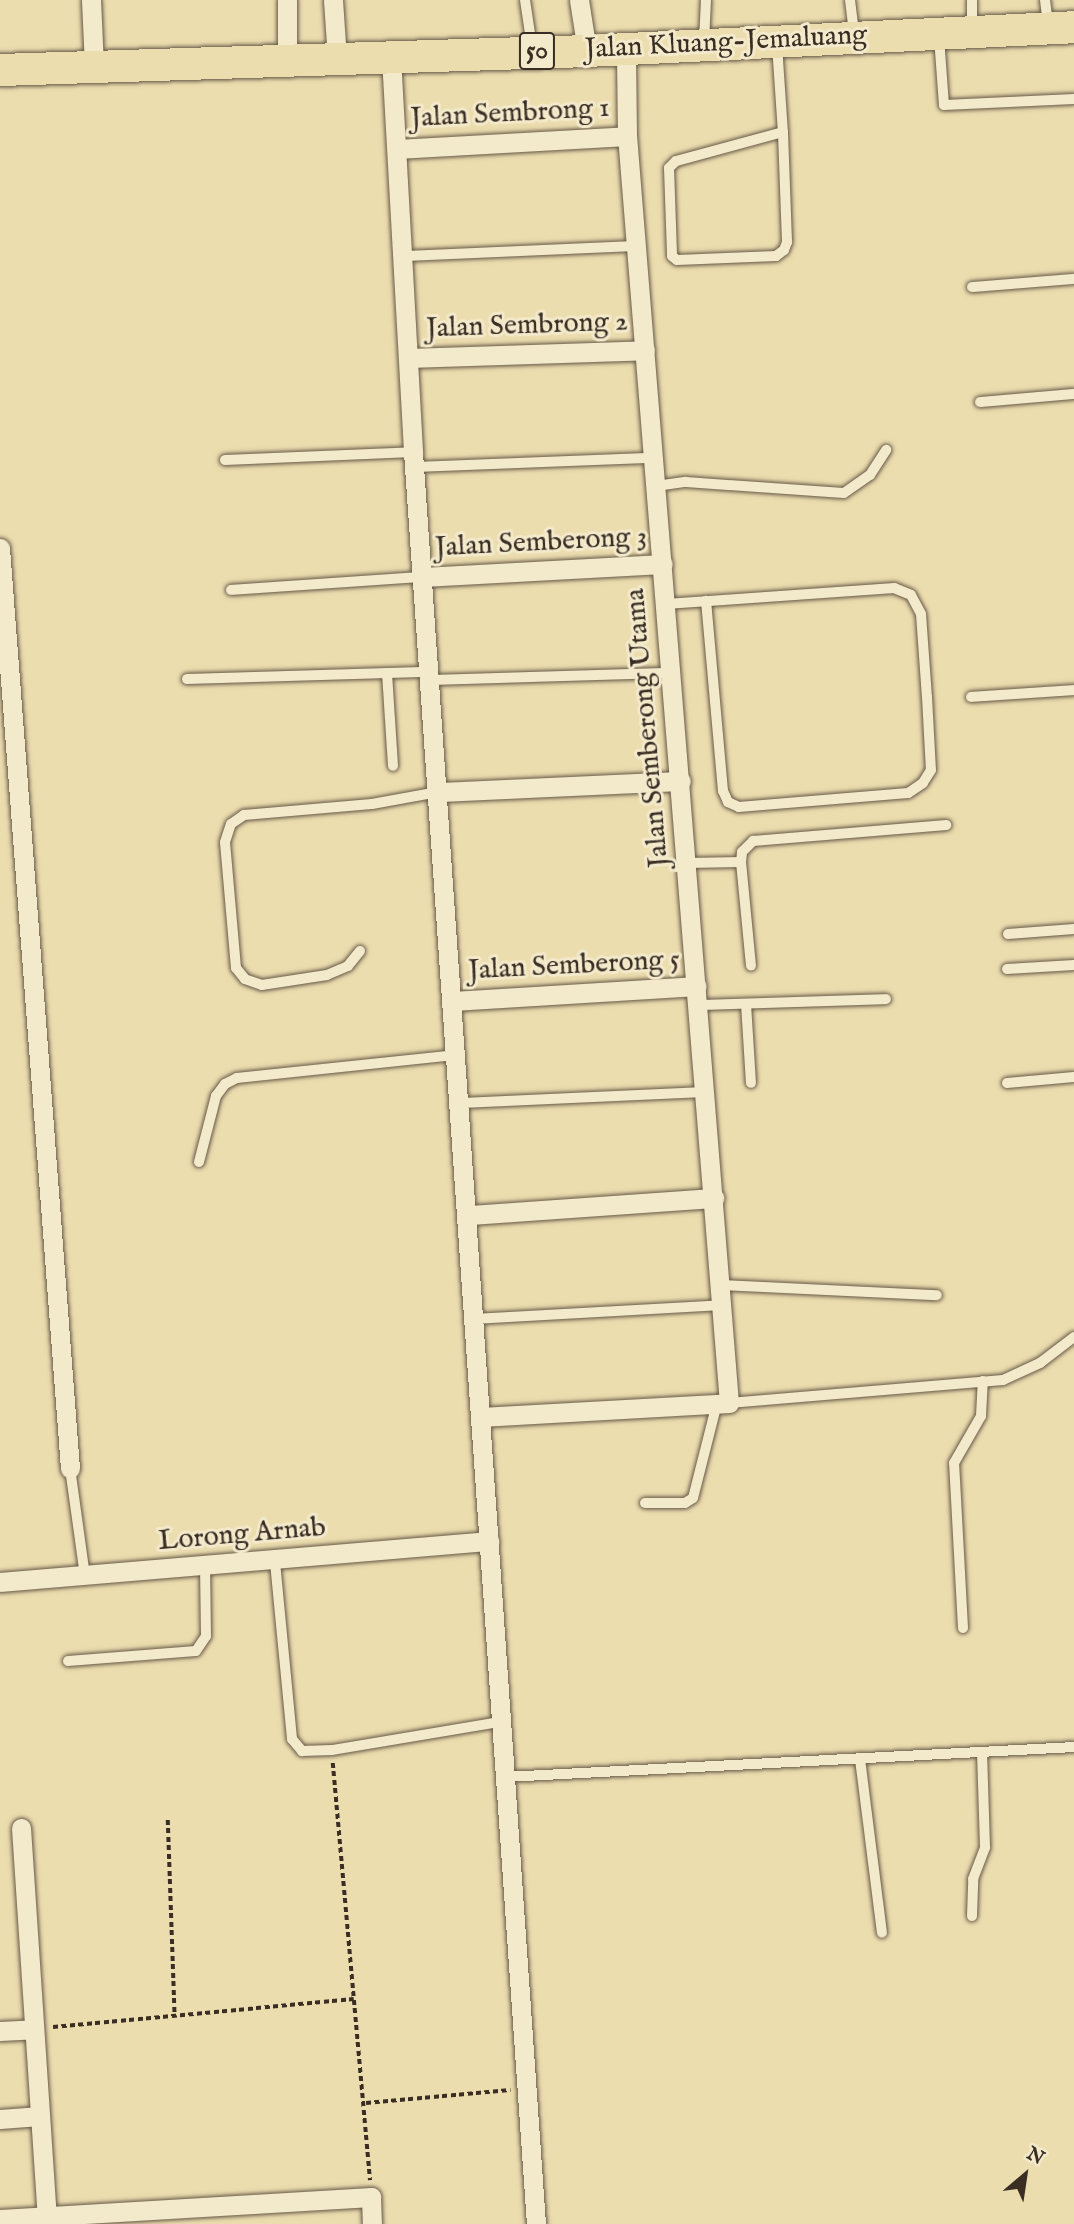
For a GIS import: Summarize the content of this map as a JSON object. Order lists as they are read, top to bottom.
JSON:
{
  "streets": {
    "highway": ["Jalan Kluang-Jemaluang", "50"],
    "street": [
      "Jalan Sembrong 1",
      "Jalan Sembrong 2",
      "Jalan Semberong 3",
      "Jalan Semberong Utama",
      "Jalan Semberong 5",
      "Lorong Arnab"
    ]
  },
  "crossings": [
    ["Jalan Kluang-Jemaluang", "Jalan Semberong Utama"],
    ["Jalan Sembrong 1", "Jalan Semberong Utama"],
    ["Jalan Sembrong 2", "Jalan Semberong Utama"],
    ["Jalan Semberong 3", "Jalan Semberong Utama"],
    ["Jalan Semberong Utama", "Jalan Semberong 5"]
  ],
  "north": "top right"
}
